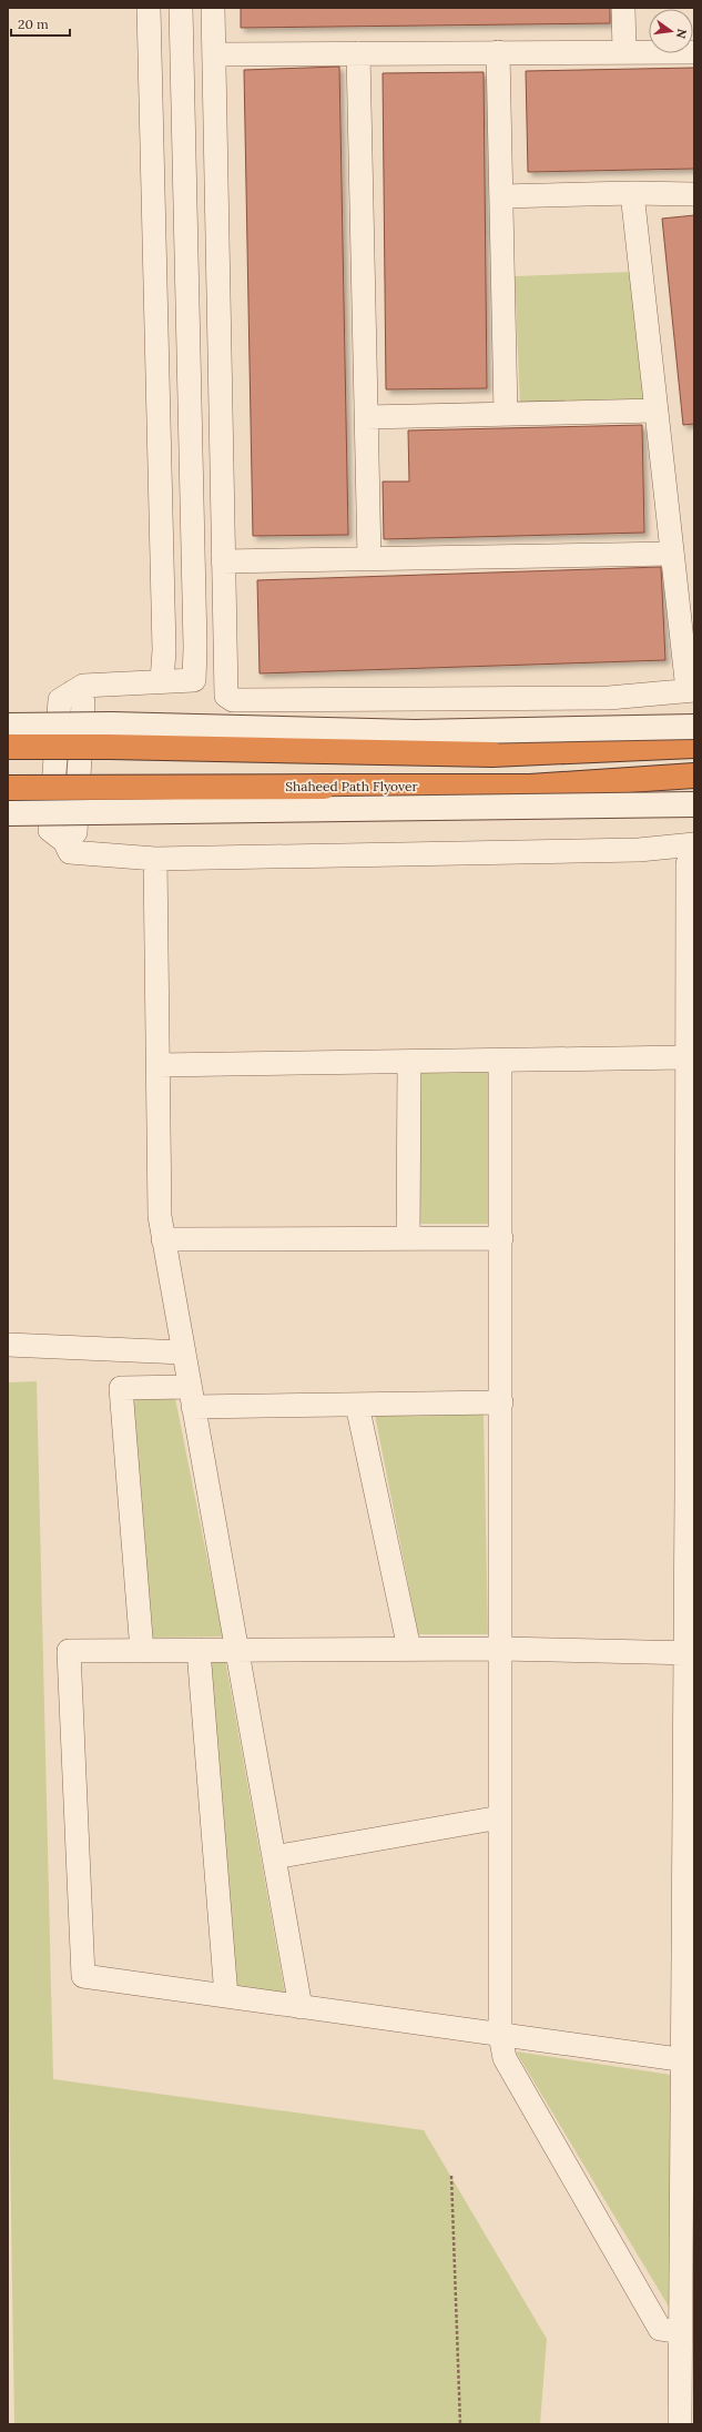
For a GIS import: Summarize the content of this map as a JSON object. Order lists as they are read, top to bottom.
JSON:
{
  "streets": {
    "highway": ["Shaheed Path Flyover"]
  },
  "scale_bar": "20 m",
  "north": "right"
}
